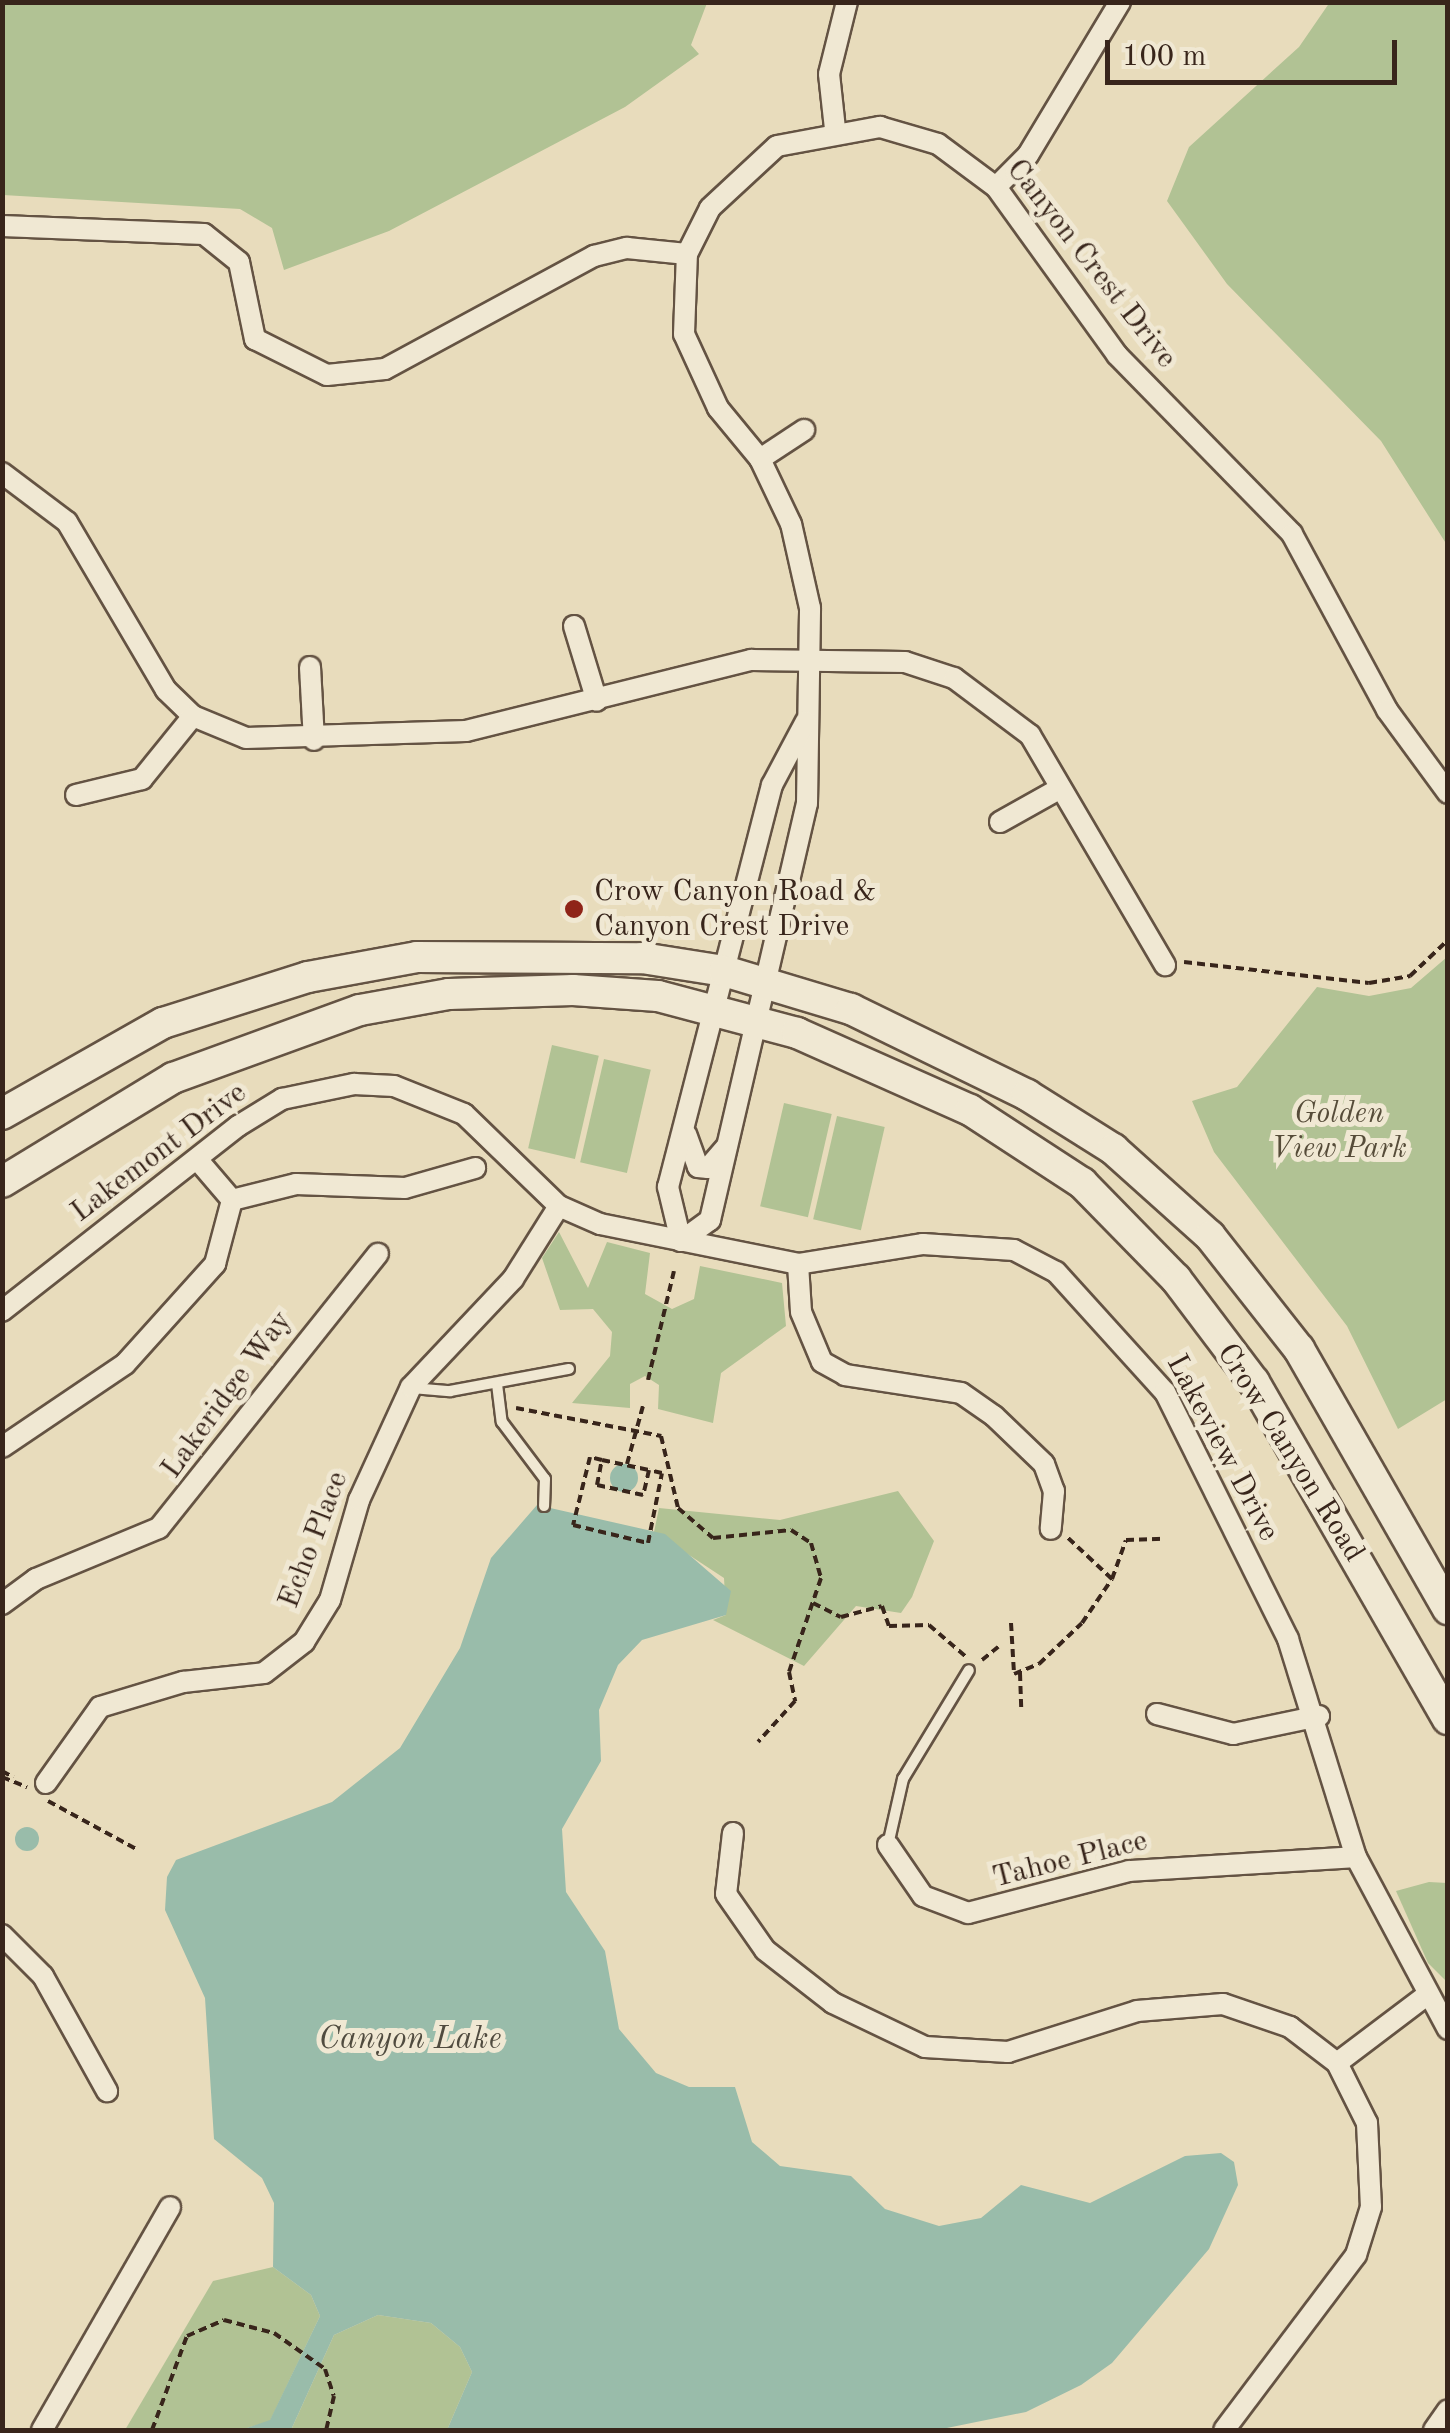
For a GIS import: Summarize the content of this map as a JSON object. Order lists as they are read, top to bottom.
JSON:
{
  "streets": {
    "main road": ["Crow Canyon Road"],
    "street": [
      "Canyon Crest Drive",
      "Lakemont Drive",
      "Lakeridge Way",
      "Lakeview Drive",
      "Echo Place",
      "Tahoe Place"
    ]
  },
  "crossings": [
    ["Lakemont Drive", "Lakeview Drive"],
    ["Lakemont Drive", "Echo Place"],
    ["Lakeview Drive", "Tahoe Place"]
  ],
  "water": ["Canyon Lake"],
  "parks": ["Golden View Park"],
  "places": ["Crow Canyon Road & Canyon Crest Drive"],
  "scale_bar": "100 m"
}
